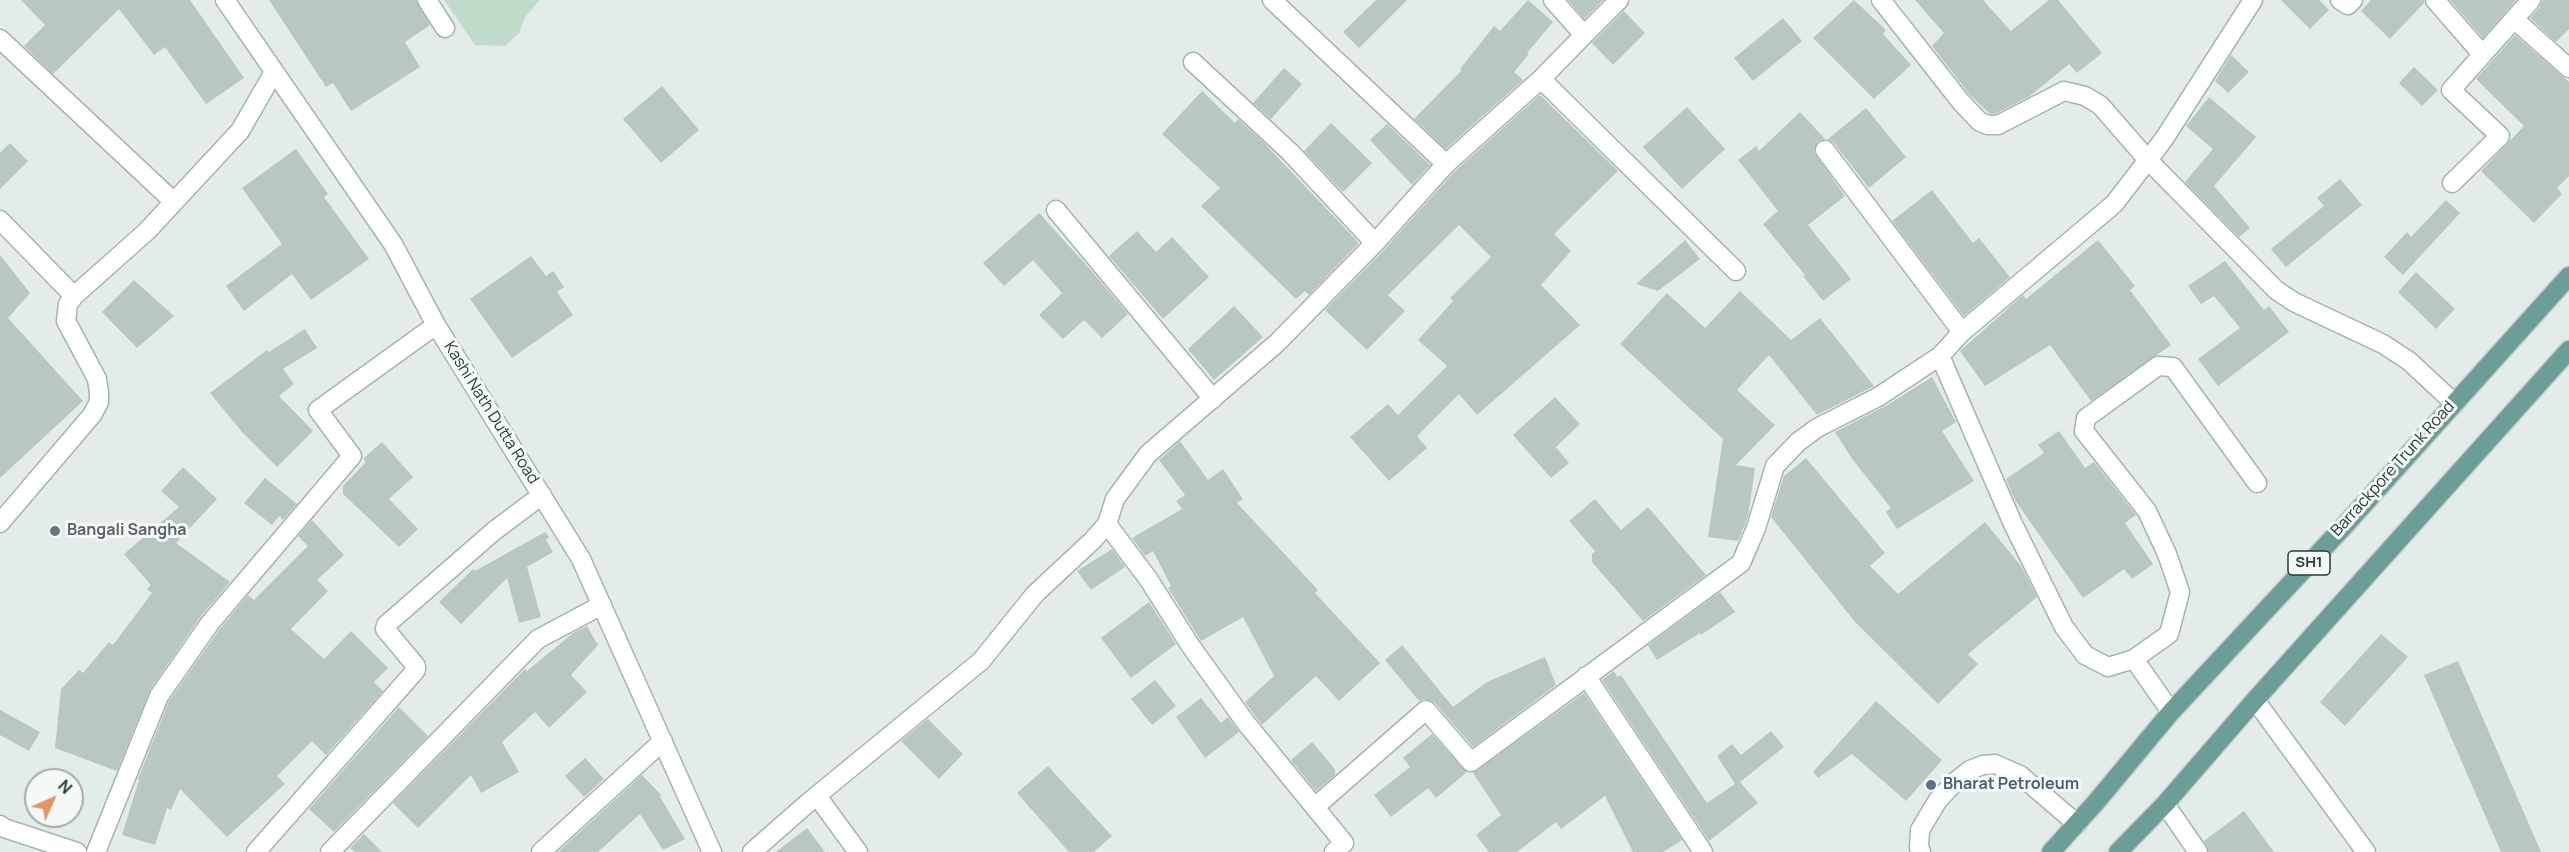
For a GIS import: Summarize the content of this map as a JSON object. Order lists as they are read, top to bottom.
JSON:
{
  "streets": {
    "main road": ["Barrackpore Trunk Road", "SH1"],
    "street": ["Kashi Nath Dutta Road"]
  },
  "places": ["Bangali Sangha", "Bharat Petroleum"],
  "north": "top right"
}
